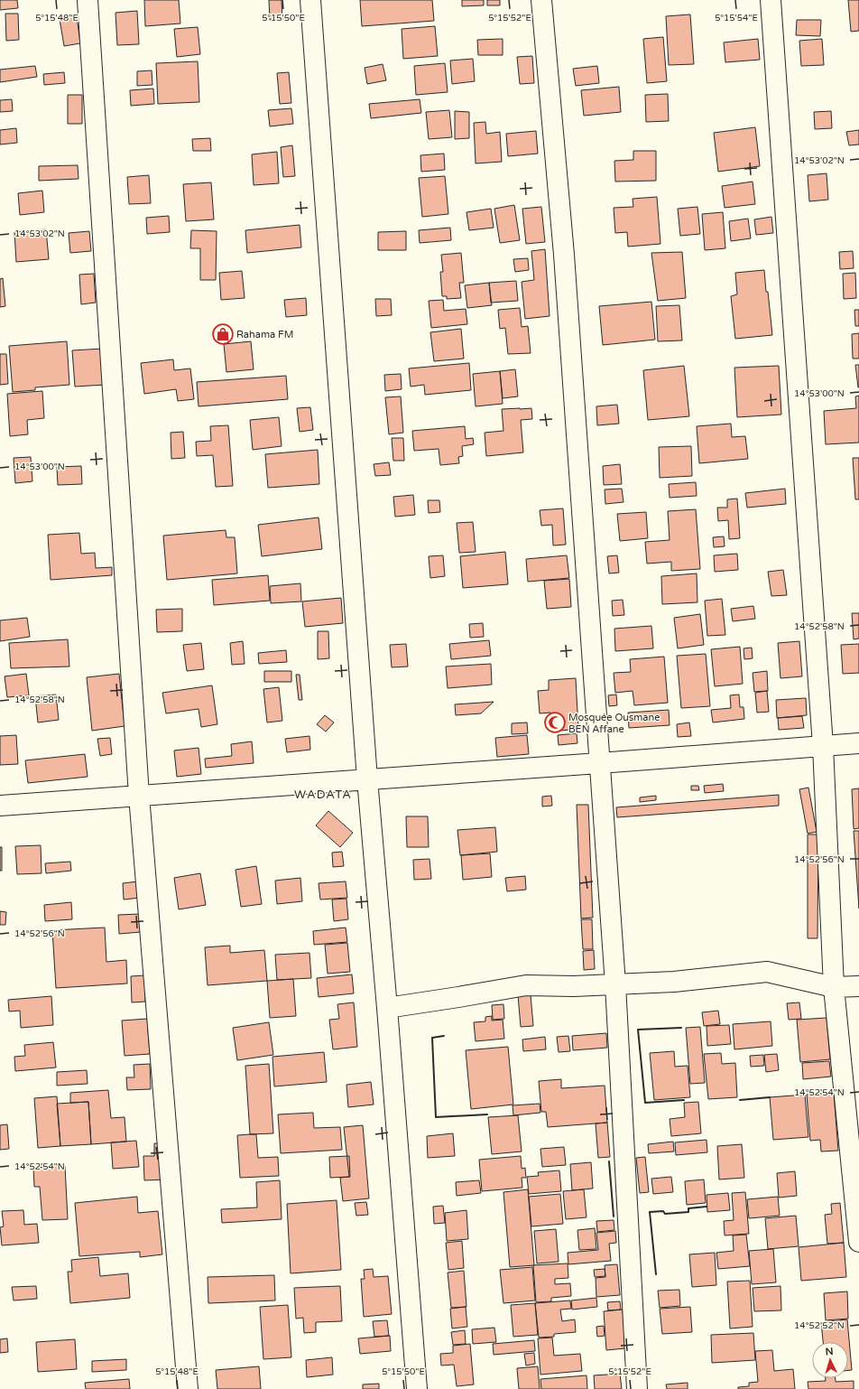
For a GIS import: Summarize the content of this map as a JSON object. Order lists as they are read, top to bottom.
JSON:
{
  "districts": ["WADATA"],
  "places": {
    "shop": ["Rahama FM"],
    "mosque": ["Mosquée Ousmane BEN Affane"]
  },
  "north": "top",
  "coordinates": [
    "5°15'48\"E",
    "5°15'50\"E",
    "5°15'52\"E",
    "5°15'54\"E",
    "14°53'02\"N",
    "14°53'00\"N",
    "14°52'58\"N",
    "14°52'56\"N",
    "14°52'54\"N",
    "14°52'52\"N"
  ]
}
